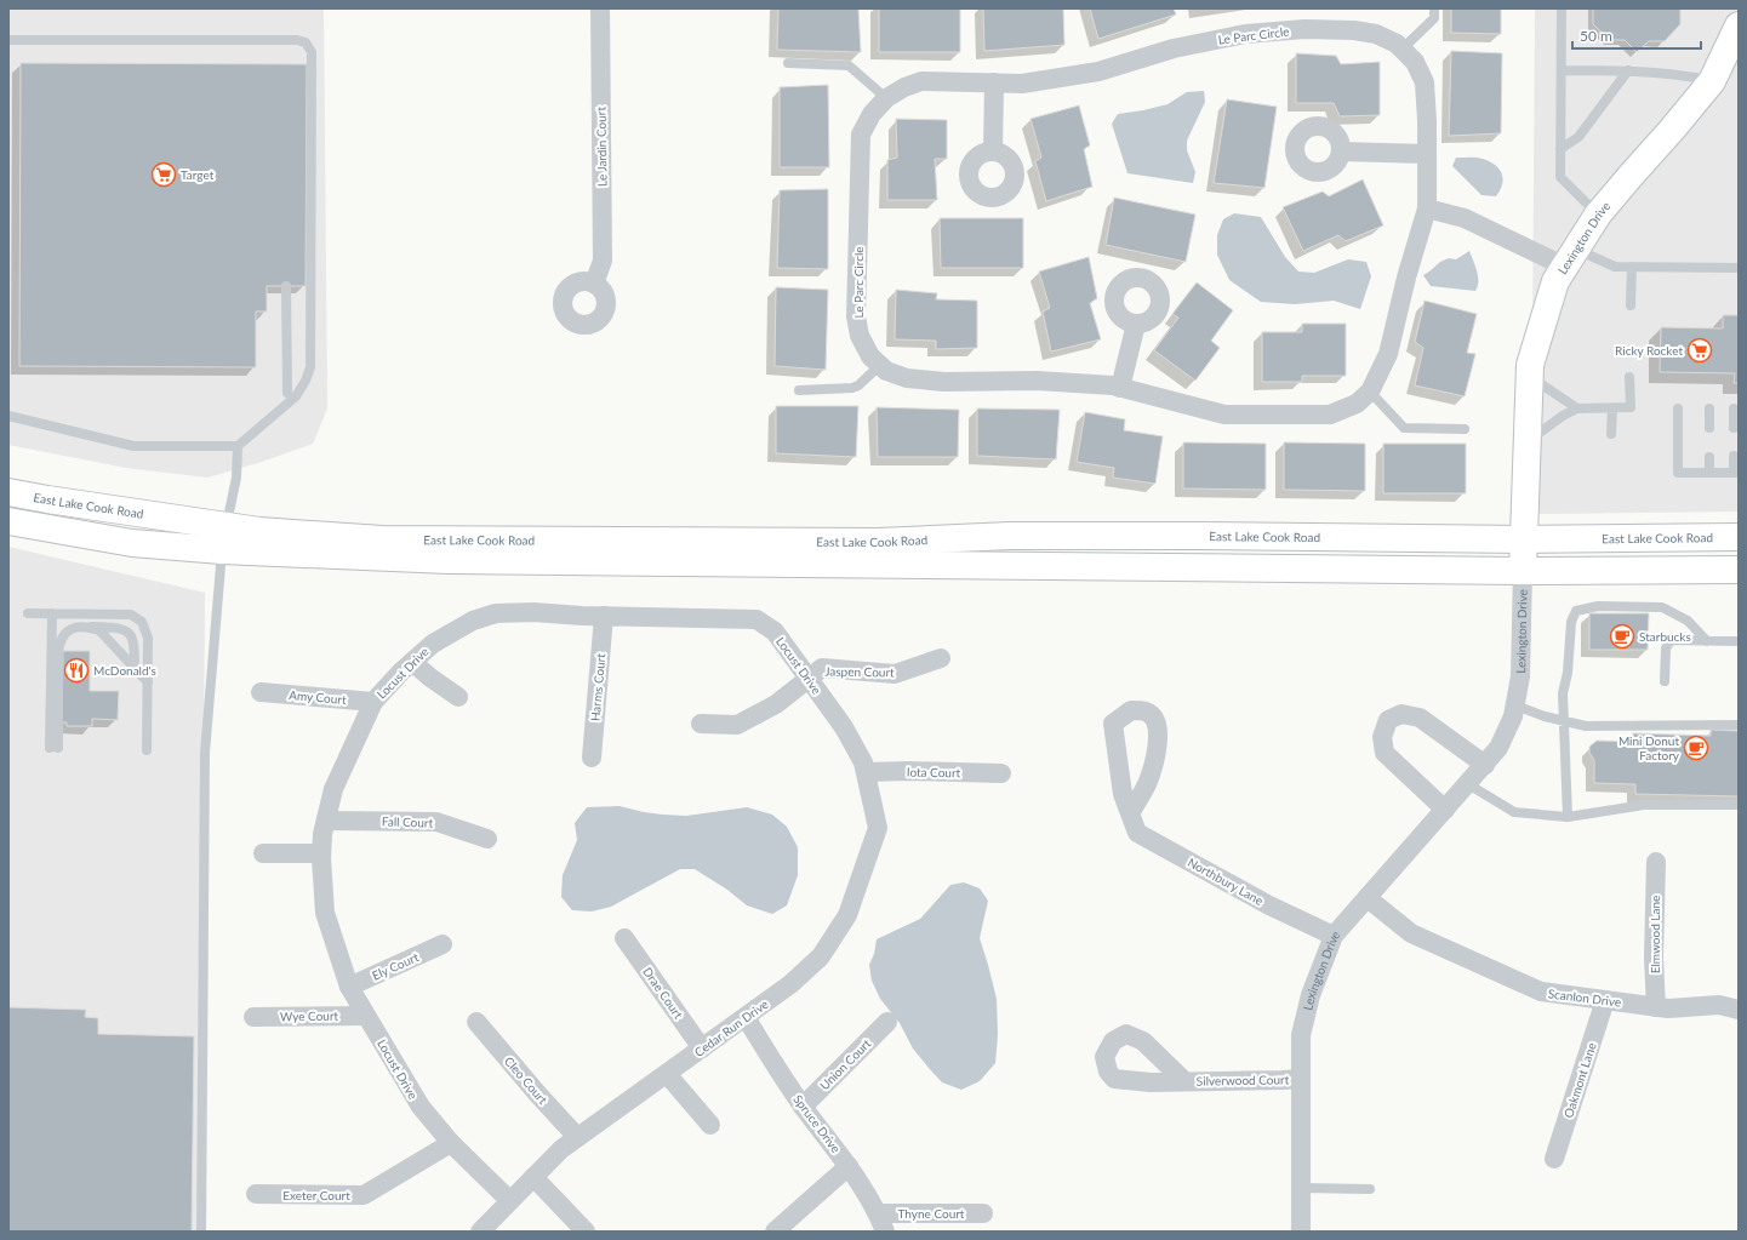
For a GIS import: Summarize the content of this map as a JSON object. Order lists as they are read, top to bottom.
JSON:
{
  "streets": {
    "main road": ["Lexington Drive", "East Lake Cook Road"],
    "street": [
      "Le Parc Circle",
      "Le Jardin Court",
      "Locust Drive",
      "Jaspen Court",
      "Harms Court",
      "Amy Court",
      "Iota Court",
      "Fall Court",
      "Northbury Lane",
      "Elmwood Lane",
      "Ely Court",
      "Drae Court",
      "Scanlon Drive",
      "Wye Court",
      "Cedar Run Drive",
      "Union Court",
      "Cleo Court",
      "Silverwood Court",
      "Oakmont Lane",
      "Spruce Drive",
      "Exeter Court",
      "Thyne Court"
    ]
  },
  "crossings": [
    ["Lexington Drive", "East Lake Cook Road"],
    ["Lexington Drive", "Northbury Lane"],
    ["Lexington Drive", "Scanlon Drive"],
    ["Lexington Drive", "Silverwood Court"],
    ["Locust Drive", "Jaspen Court"],
    ["Locust Drive", "Harms Court"],
    ["Locust Drive", "Amy Court"],
    ["Locust Drive", "Iota Court"],
    ["Locust Drive", "Fall Court"],
    ["Locust Drive", "Ely Court"],
    ["Locust Drive", "Wye Court"],
    ["Locust Drive", "Cedar Run Drive"],
    ["Locust Drive", "Exeter Court"],
    ["Iota Court", "Cedar Run Drive"],
    ["Elmwood Lane", "Scanlon Drive"],
    ["Drae Court", "Cedar Run Drive"],
    ["Scanlon Drive", "Oakmont Lane"],
    ["Cedar Run Drive", "Cleo Court"],
    ["Cedar Run Drive", "Spruce Drive"],
    ["Union Court", "Spruce Drive"],
    ["Spruce Drive", "Thyne Court"]
  ],
  "places": {
    "supermarket": ["Target", "Ricky Rocket"],
    "cafe": ["Starbucks", "Mini Donut Factory"],
    "restaurant": ["McDonald's"]
  },
  "scale_bar": "50 m"
}
